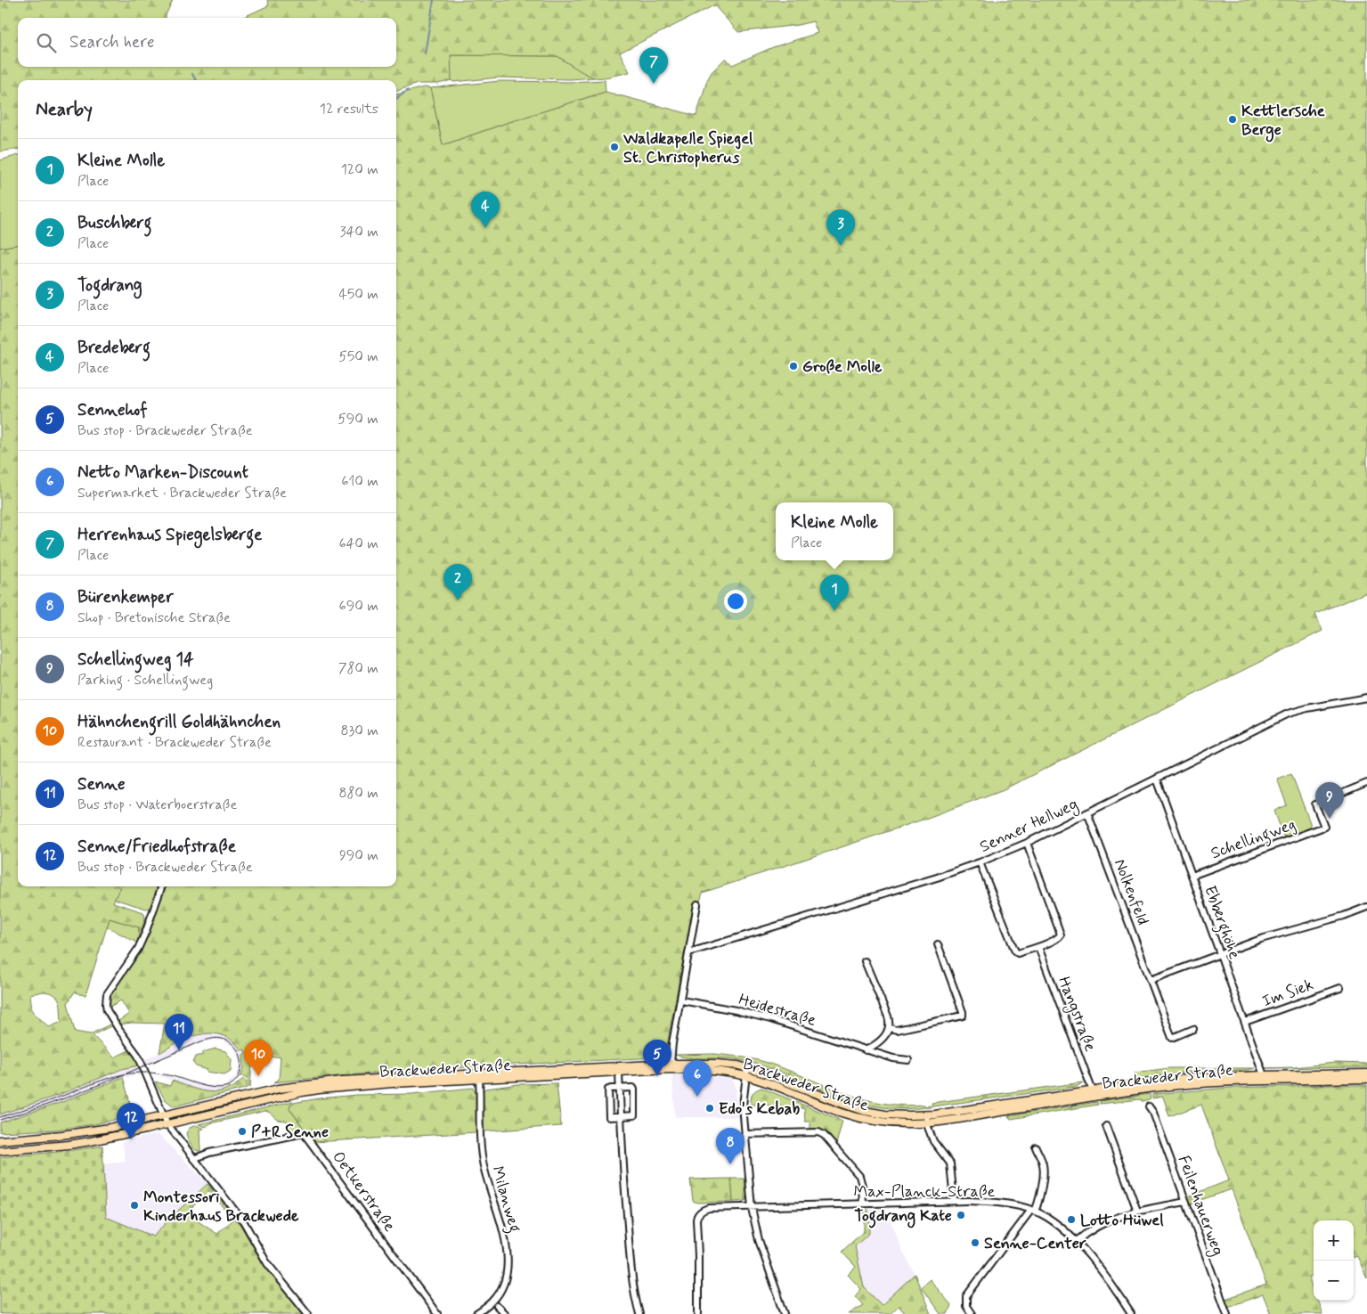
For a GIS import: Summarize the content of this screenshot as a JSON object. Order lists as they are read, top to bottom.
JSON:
{
  "streets": {
    "main road": ["Brackweder Straße"],
    "street": [
      "Senner Hellweg",
      "Schellingweg",
      "Nolkenfeld",
      "Ebberghöhe",
      "Im Siek",
      "Heidestraße",
      "Hangstraße",
      "Oetkerstraße",
      "Max-Planck-Straße",
      "Milanweg",
      "Feilenhauerweg"
    ]
  },
  "crossings": [
    ["Senner Hellweg", "Nolkenfeld"],
    ["Senner Hellweg", "Ebberghöhe"],
    ["Schellingweg", "Ebberghöhe"],
    ["Ebberghöhe", "Im Siek"],
    ["Ebberghöhe", "Brackweder Straße"],
    ["Hangstraße", "Brackweder Straße"],
    ["Brackweder Straße", "Milanweg"]
  ],
  "places": [
    "Kettlersche Berge",
    "Waldkapelle Spiegel St. Christopherus",
    "Große Molle",
    "Edo's Kebab",
    "P+R Senne",
    "Montessori Kinderhaus Brackwede",
    "Togdrang Kate",
    "Lotto Hüwel",
    "Senne-Center"
  ],
  "page": {
    "search": "Search here",
    "pins": [
      "7",
      "4",
      "3",
      "2",
      "1",
      "9",
      "11",
      "5",
      "10",
      "6",
      "12",
      "8"
    ],
    "heading": ["Nearby", "12 results"],
    "list": [
      {
        "mark": "1",
        "name": "Kleine Molle",
        "note": "Place",
        "value": "120 m"
      },
      {
        "mark": "2",
        "name": "Buschberg",
        "note": "Place",
        "value": "340 m"
      },
      {
        "mark": "3",
        "name": "Togdrang",
        "note": "Place",
        "value": "450 m"
      },
      {
        "mark": "4",
        "name": "Bredeberg",
        "note": "Place",
        "value": "550 m"
      },
      {
        "mark": "5",
        "name": "Sennehof",
        "note": "Bus stop · Brackweder Straße",
        "value": "590 m"
      },
      {
        "mark": "6",
        "name": "Netto Marken-Discount",
        "note": "Supermarket · Brackweder Straße",
        "value": "610 m"
      },
      {
        "mark": "7",
        "name": "Herrenhaus Spiegelsberge",
        "note": "Place",
        "value": "640 m"
      },
      {
        "mark": "8",
        "name": "Bürenkemper",
        "note": "Shop · Bretonische Straße",
        "value": "690 m"
      },
      {
        "mark": "9",
        "name": "Schellingweg 14",
        "note": "Parking · Schellingweg",
        "value": "780 m"
      },
      {
        "mark": "10",
        "name": "Hähnchengrill Goldhähnchen",
        "note": "Restaurant · Brackweder Straße",
        "value": "830 m"
      },
      {
        "mark": "11",
        "name": "Senne",
        "note": "Bus stop · Waterboerstraße",
        "value": "880 m"
      },
      {
        "mark": "12",
        "name": "Senne/Friedhofstraße",
        "note": "Bus stop · Brackweder Straße",
        "value": "990 m"
      }
    ],
    "popup": ["Kleine Molle", "Place"],
    "map_buttons": ["+", "−"]
  }
}
